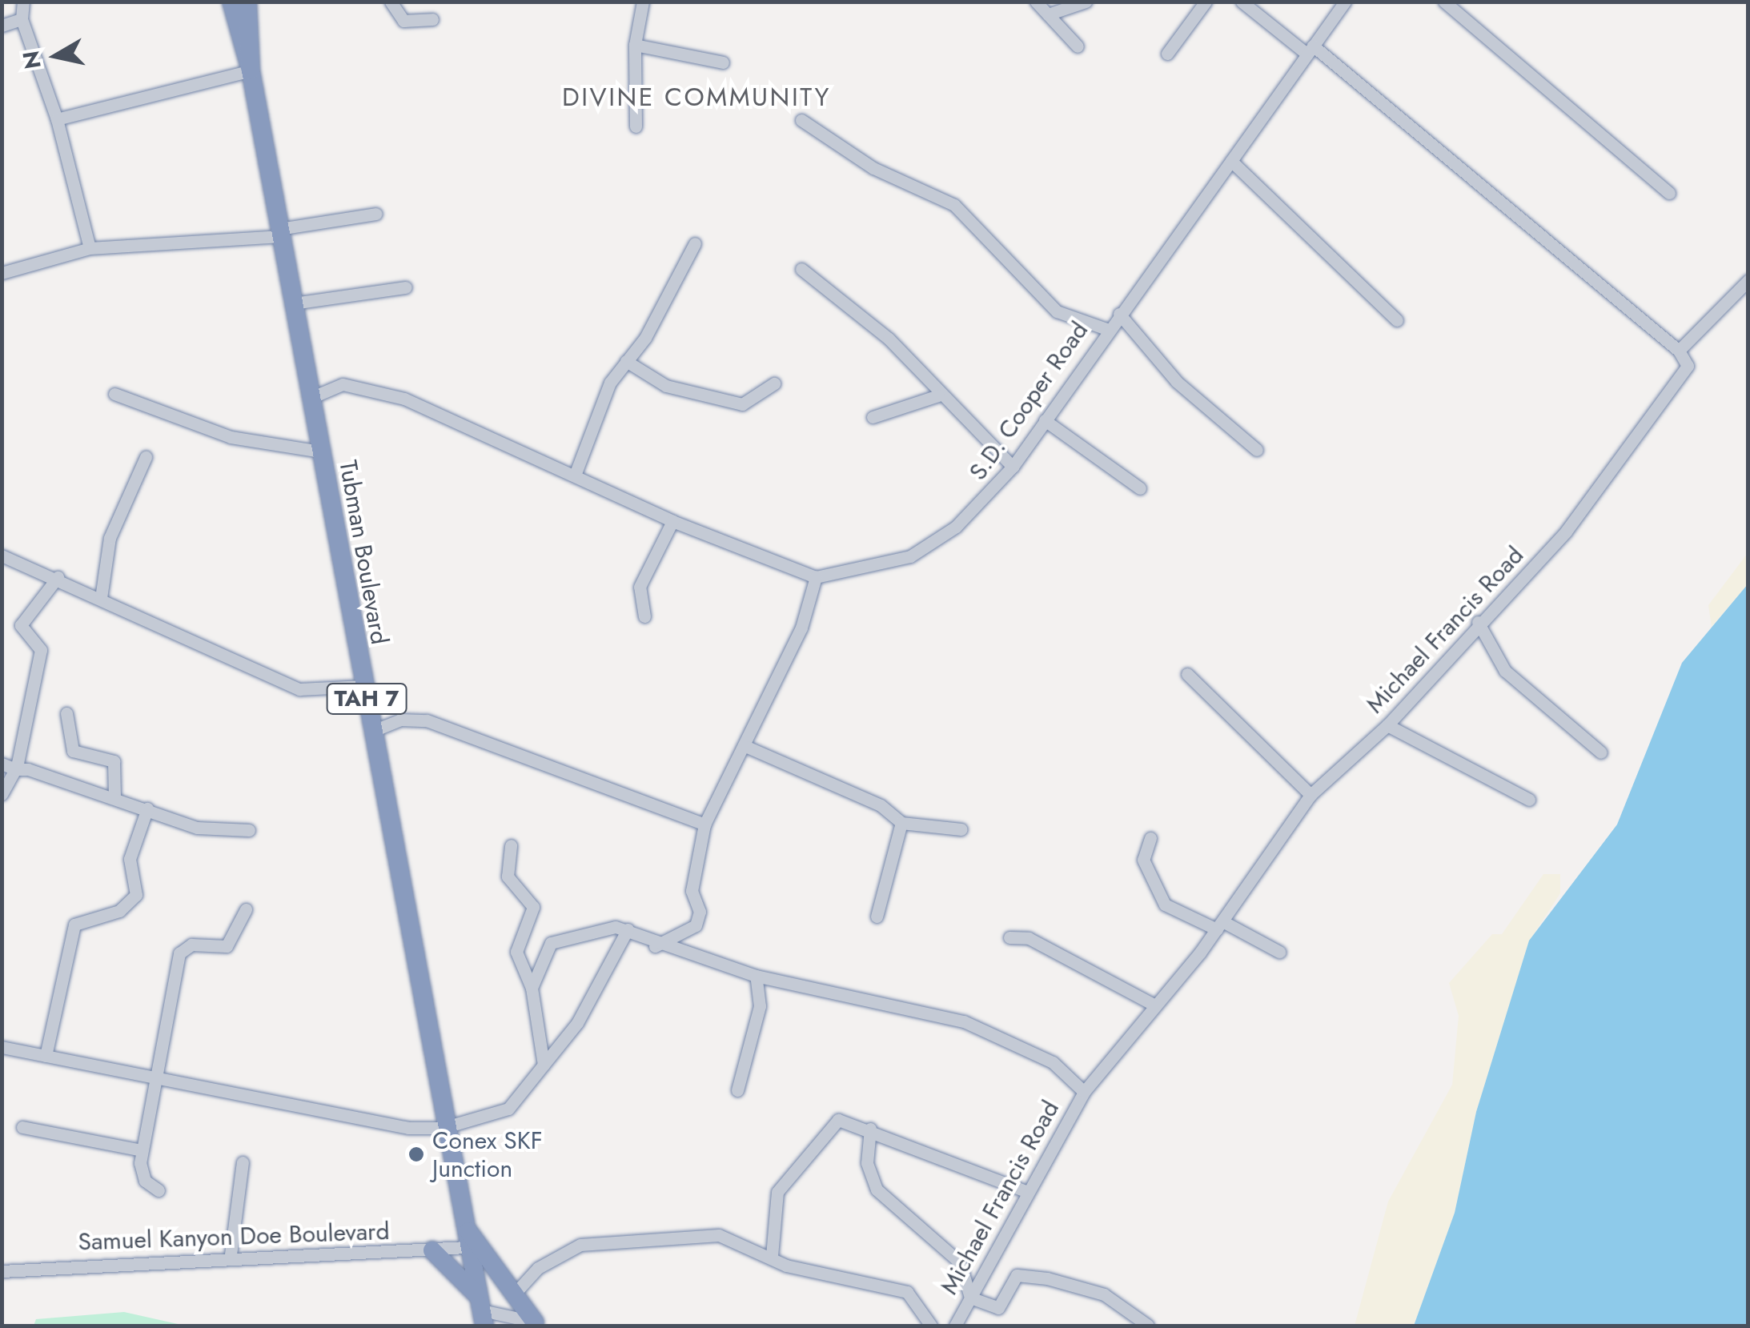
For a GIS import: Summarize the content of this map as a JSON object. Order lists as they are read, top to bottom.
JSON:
{
  "streets": {
    "highway": ["Tubman Boulevard", "TAH 7"],
    "street": ["S.D. Cooper Road", "Michael Francis Road", "Samuel Kanyon Doe Boulevard"]
  },
  "crossings": [
    ["Tubman Boulevard", "Samuel Kanyon Doe Boulevard"]
  ],
  "districts": ["DIVINE COMMUNITY"],
  "places": ["Conex SKF Junction"],
  "north": "left"
}
